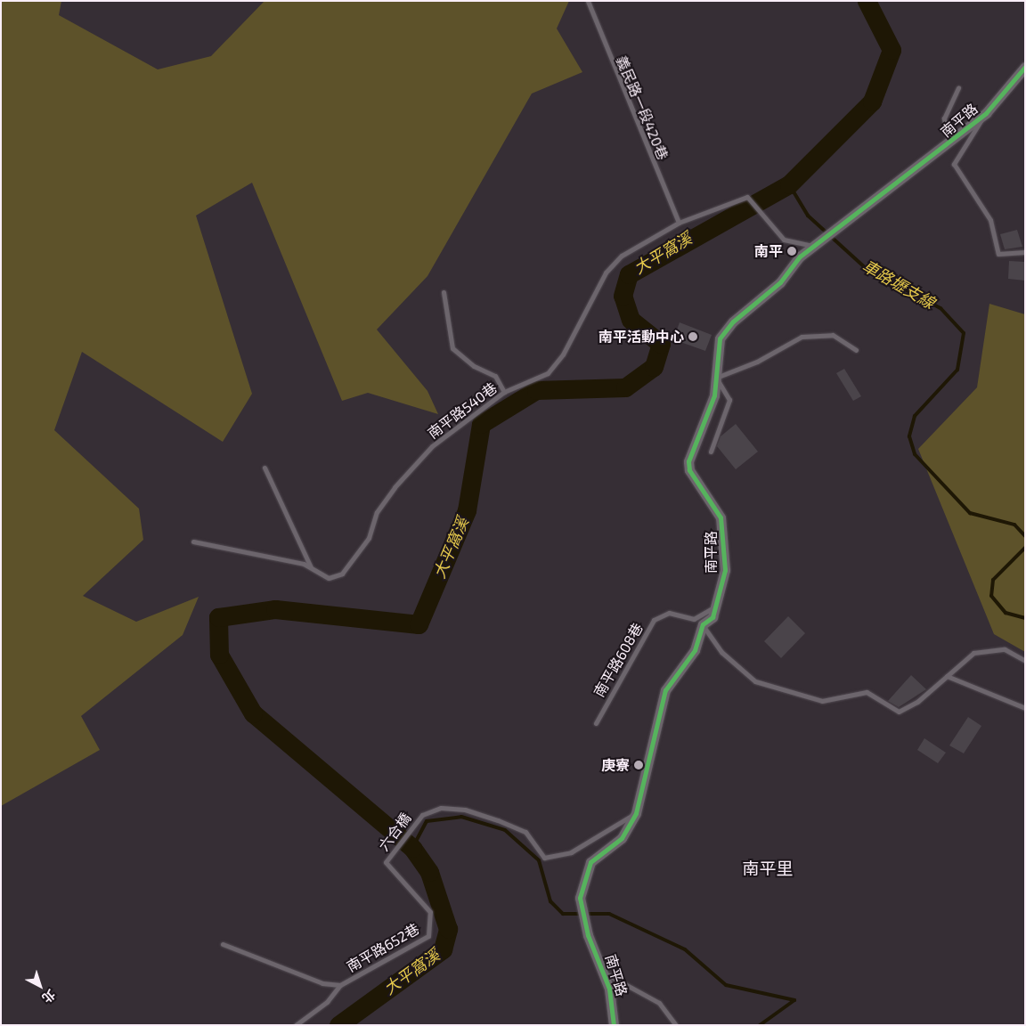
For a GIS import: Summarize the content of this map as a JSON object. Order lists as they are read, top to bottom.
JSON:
{
  "streets": {
    "street": ["南平路"],
    "lane": [
      "義民路一段420巷",
      "南平路540巷",
      "南平路608巷",
      "六合橋",
      "南平路652巷"
    ]
  },
  "crossings": [
    ["義民路一段420巷", "南平路540巷"],
    ["南平路", "南平路540巷"],
    ["南平路", "南平路608巷"],
    ["南平路", "六合橋"],
    ["六合橋", "南平路652巷"]
  ],
  "districts": ["南平里"],
  "water": ["大平窩溪", "車路壢支線"],
  "places": ["南平", "南平活動中心", "庚寮"],
  "north": "bottom right"
}
